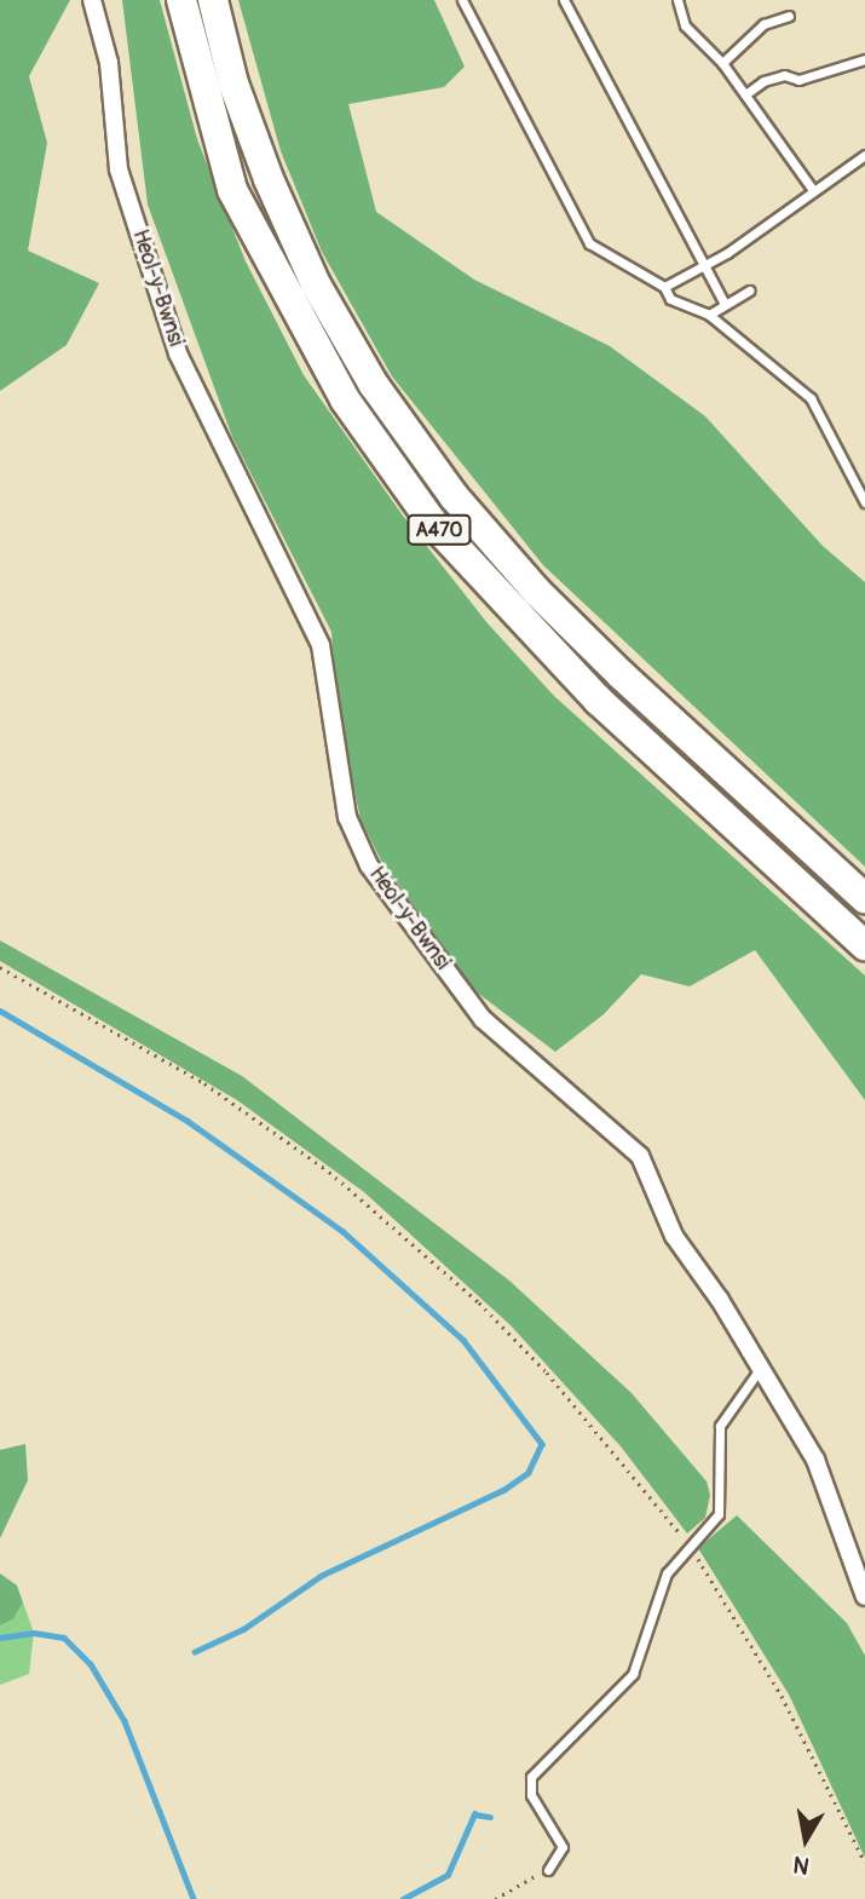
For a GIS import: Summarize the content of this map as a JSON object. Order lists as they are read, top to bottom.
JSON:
{
  "streets": {
    "highway": ["A470"],
    "street": ["Heol-y-Bwnsi"]
  },
  "north": "bottom"
}
